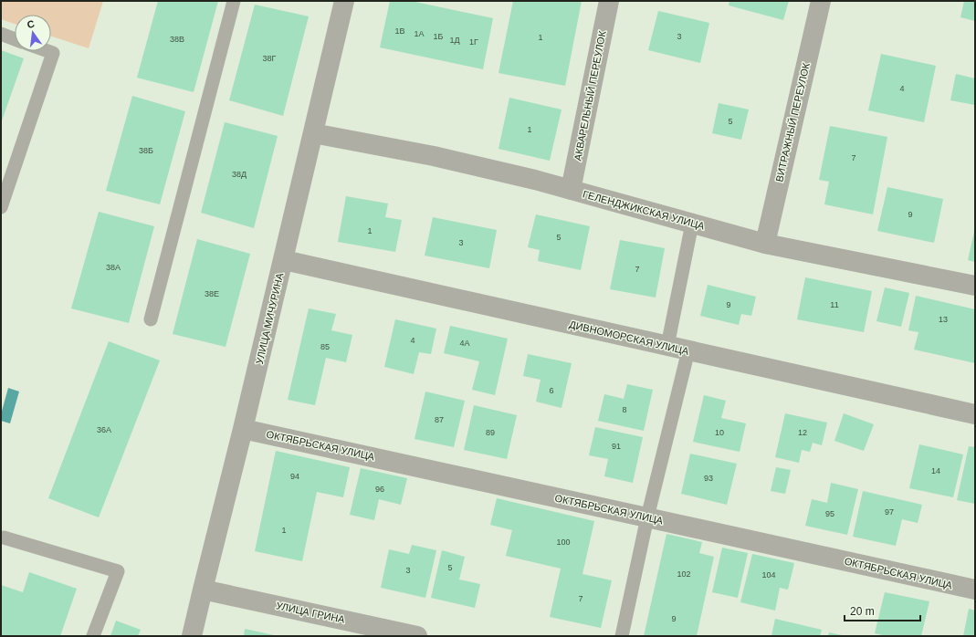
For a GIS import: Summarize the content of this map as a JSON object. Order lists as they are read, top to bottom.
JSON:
{
  "streets": {
    "street": [
      "АКВАРЕЛЬНЫЙ ПЕРЕУЛОК",
      "ВИТРАЖНЫЙ ПЕРЕУЛОК",
      "ГЕЛЕНДЖИКСКАЯ УЛИЦА",
      "УЛИЦА МИЧУРИНА",
      "ДИВНОМОРСКАЯ УЛИЦА",
      "ОКТЯБРЬСКАЯ УЛИЦА",
      "УЛИЦА ГРИНА"
    ]
  },
  "crossings": [
    ["АКВАРЕЛЬНЫЙ ПЕРЕУЛОК", "ГЕЛЕНДЖИКСКАЯ УЛИЦА"],
    ["ВИТРАЖНЫЙ ПЕРЕУЛОК", "ГЕЛЕНДЖИКСКАЯ УЛИЦА"],
    ["ГЕЛЕНДЖИКСКАЯ УЛИЦА", "УЛИЦА МИЧУРИНА"],
    ["УЛИЦА МИЧУРИНА", "ДИВНОМОРСКАЯ УЛИЦА"],
    ["УЛИЦА МИЧУРИНА", "ОКТЯБРЬСКАЯ УЛИЦА"],
    ["УЛИЦА МИЧУРИНА", "УЛИЦА ГРИНА"]
  ],
  "house_numbers": [
    "1В",
    "1А",
    "1Б",
    "3",
    "1",
    "38В",
    "1Д",
    "1Г",
    "38Г",
    "4",
    "5",
    "1",
    "38Б",
    "7",
    "38Д",
    "9",
    "1",
    "5",
    "3",
    "38А",
    "7",
    "38Е",
    "9",
    "11",
    "13",
    "4",
    "4А",
    "85",
    "6",
    "8",
    "87",
    "36А",
    "89",
    "10",
    "12",
    "91",
    "14",
    "94",
    "93",
    "96",
    "97",
    "95",
    "1",
    "100",
    "5",
    "3",
    "102",
    "104",
    "7",
    "9"
  ],
  "scale_bar": "20 m",
  "north": "top"
}
